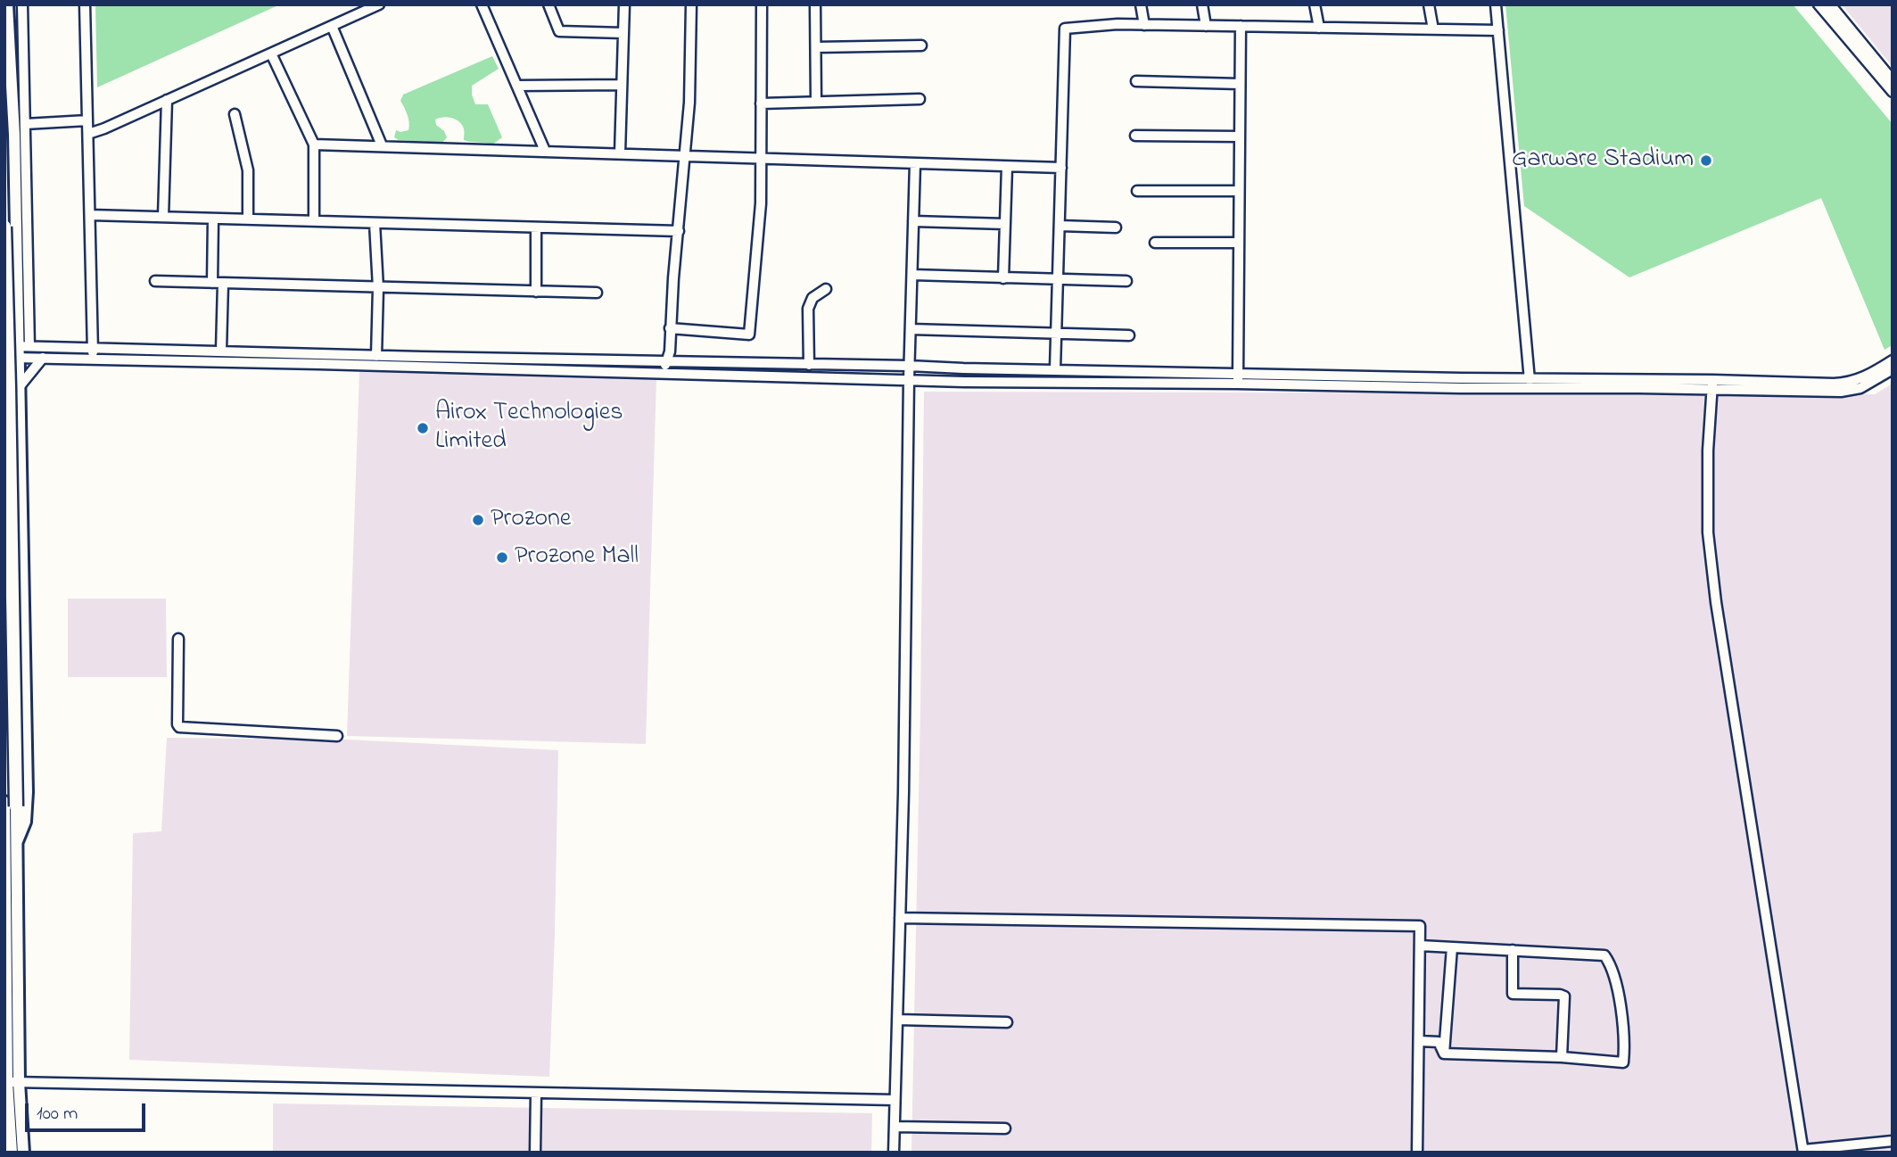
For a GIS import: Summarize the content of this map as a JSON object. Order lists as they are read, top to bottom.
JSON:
{
  "places": [
    "Garware Stadium",
    "Airox Technologies Limited",
    "Prozone",
    "Prozone Mall"
  ],
  "scale_bar": "100 m"
}
